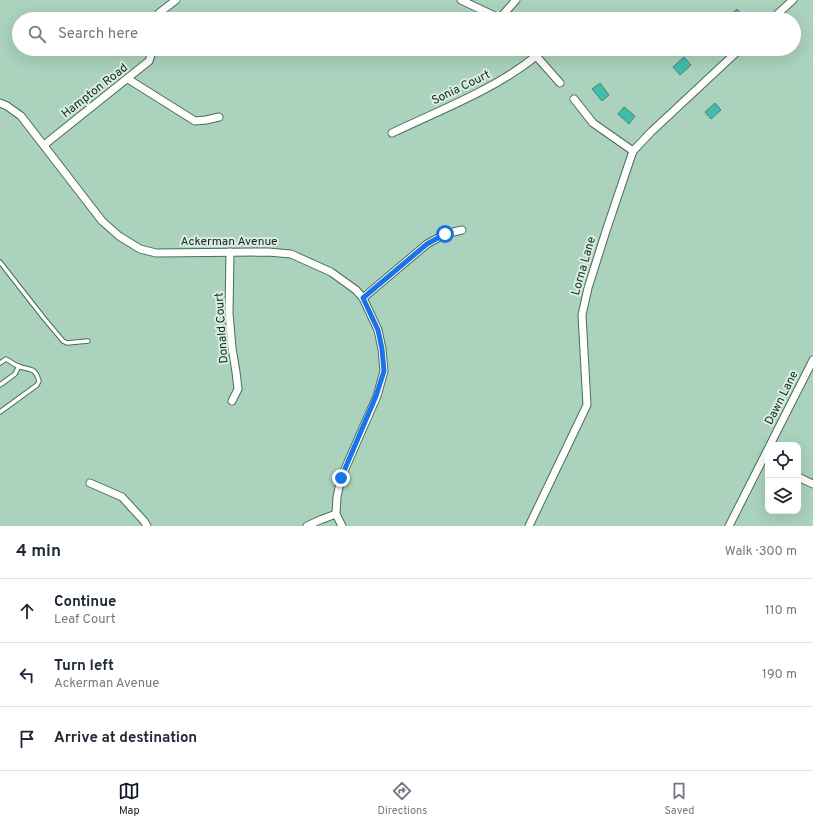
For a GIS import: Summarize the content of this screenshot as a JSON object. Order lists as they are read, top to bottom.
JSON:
{
  "streets": {
    "street": [
      "Sonia Court",
      "Hampton Road",
      "Ackerman Avenue",
      "Lorna Lane",
      "Donald Court",
      "Dawn Lane"
    ]
  },
  "crossings": [
    ["Hampton Road", "Ackerman Avenue"],
    ["Ackerman Avenue", "Donald Court"]
  ],
  "page": {
    "search": "Search here",
    "heading": ["4 min", "Walk · 300 m"],
    "list": [
      ["Continue", "Leaf Court", "110 m"],
      ["Turn left", "Ackerman Avenue", "190 m"],
      "Arrive at destination"
    ],
    "nav": ["Map", "Directions", "Saved"]
  }
}
